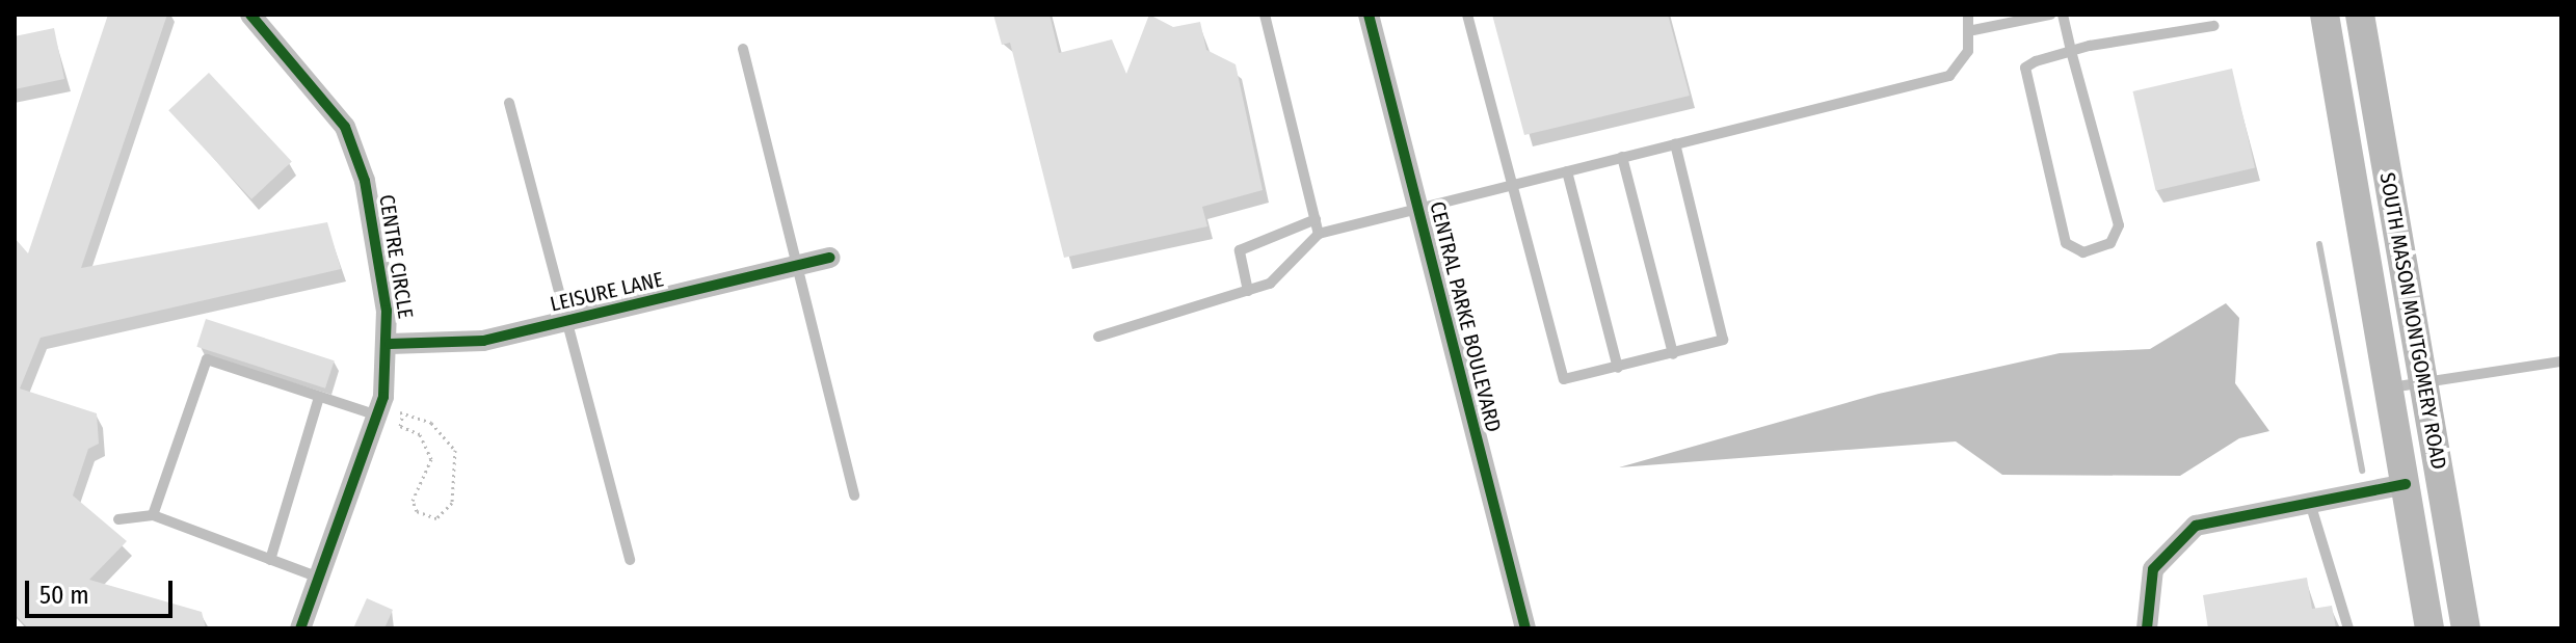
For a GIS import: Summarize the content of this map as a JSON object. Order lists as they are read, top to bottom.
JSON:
{
  "streets": {
    "main road": ["SOUTH MASON MONTGOMERY ROAD"],
    "street": ["CENTRE CIRCLE", "LEISURE LANE", "CENTRAL PARKE BOULEVARD"]
  },
  "crossings": [
    ["CENTRE CIRCLE", "LEISURE LANE"]
  ],
  "scale_bar": "50 m"
}
